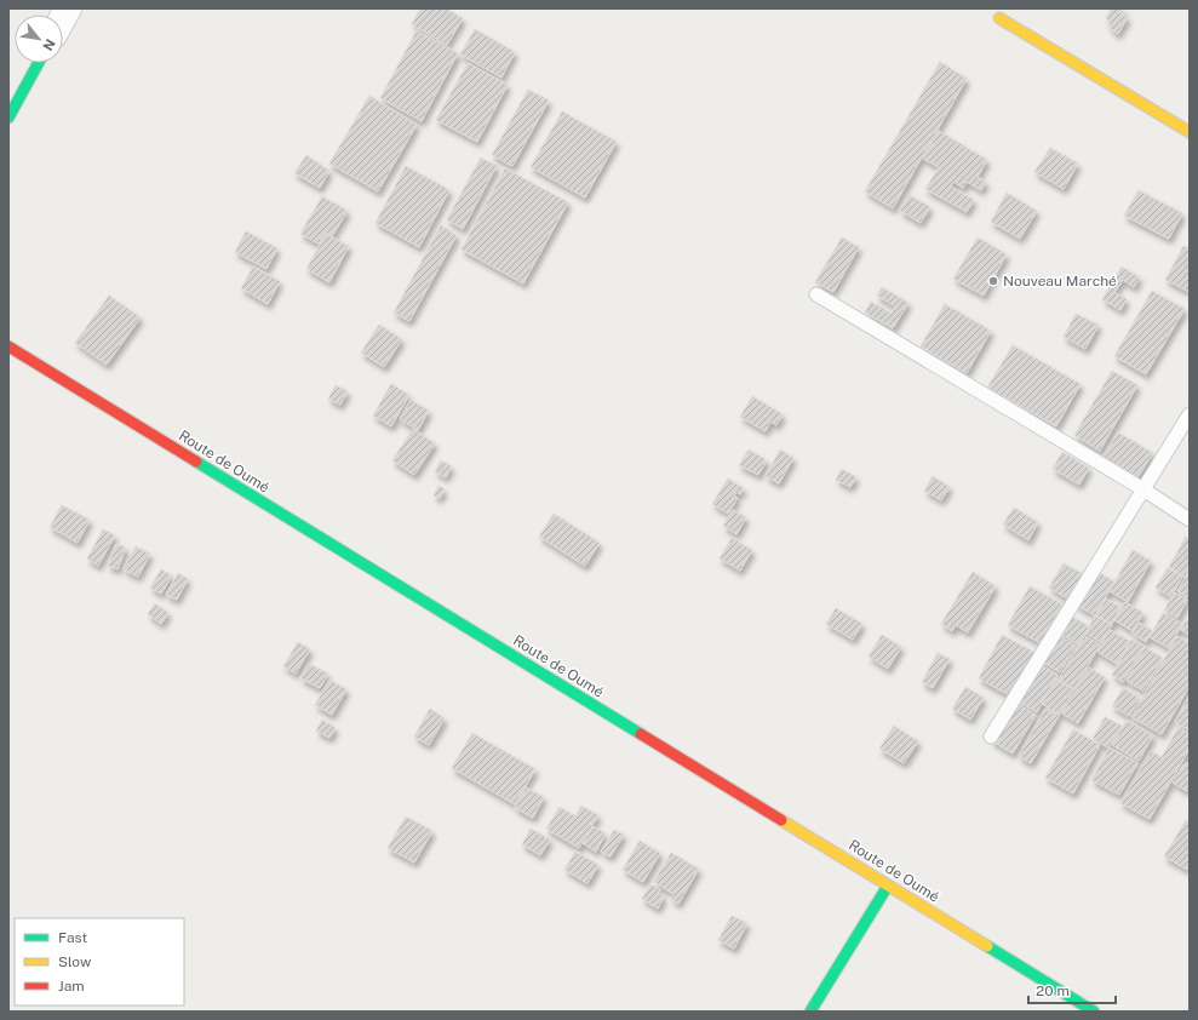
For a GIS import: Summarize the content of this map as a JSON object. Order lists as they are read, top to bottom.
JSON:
{
  "streets": {
    "street": ["Route de Oumé"]
  },
  "places": ["Nouveau Marché"],
  "legend": ["Fast", "Slow", "Jam"],
  "scale_bar": "20 m",
  "north": "bottom right"
}
